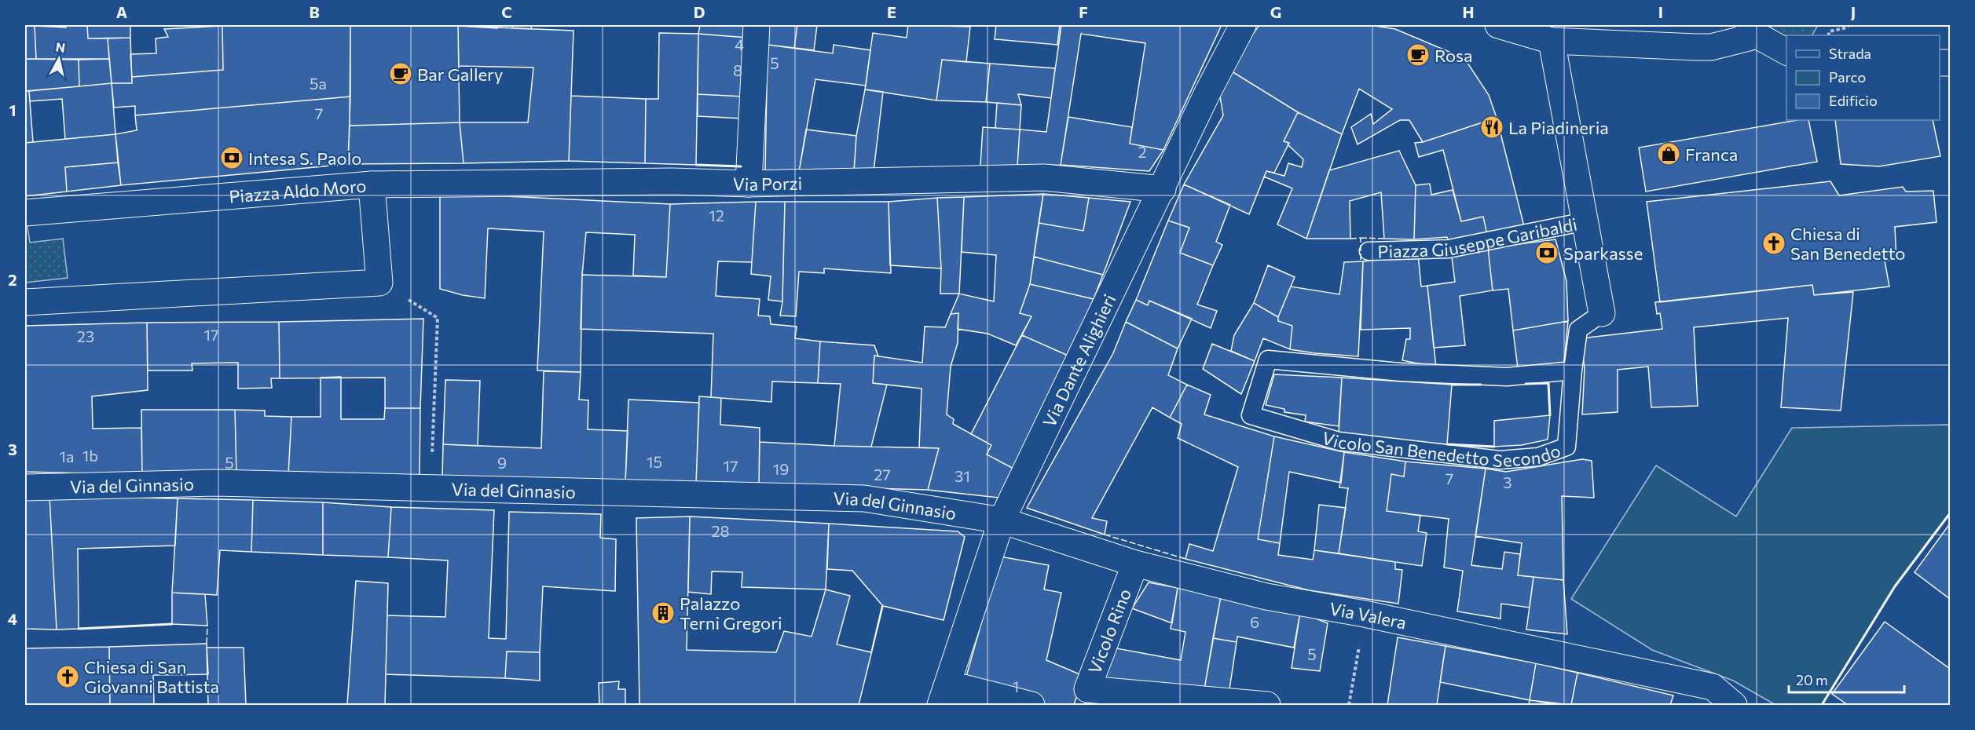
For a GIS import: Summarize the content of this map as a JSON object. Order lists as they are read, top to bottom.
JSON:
{
  "streets": {
    "street": [
      "Via Porzi",
      "Piazza Aldo Moro",
      "Piazza Giuseppe Garibaldi",
      "Via Dante Alighieri",
      "Via del Ginnasio",
      "Via Valera",
      "Vicolo Rino"
    ],
    "lane": ["Vicolo San Benedetto Secondo"]
  },
  "crossings": [
    ["Via Porzi", "Piazza Aldo Moro"],
    ["Via Porzi", "Via Dante Alighieri"],
    ["Piazza Giuseppe Garibaldi", "Vicolo San Benedetto Secondo"],
    ["Via Dante Alighieri", "Via del Ginnasio"],
    ["Via Dante Alighieri", "Via Valera"],
    ["Via del Ginnasio", "Via Valera"],
    ["Via Valera", "Vicolo Rino"]
  ],
  "places": {
    "cafe": ["Rosa", "Bar Gallery"],
    "restaurant": ["La Piadineria"],
    "shop": ["Franca"],
    "bank": ["Intesa S. Paolo", "Sparkasse"],
    "church": ["Chiesa di San Benedetto", "Chiesa di San Giovanni Battista"],
    "building": ["Palazzo Terni Gregori"]
  },
  "house_numbers": [
    "4",
    "5",
    "8",
    "5a",
    "7",
    "2",
    "12",
    "17",
    "23",
    "1b",
    "1a",
    "15",
    "5",
    "9",
    "17",
    "19",
    "27",
    "31",
    "7",
    "3",
    "28",
    "6",
    "5",
    "1"
  ],
  "legend": ["Strada", "Parco", "Edificio"],
  "scale_bar": "20 m",
  "north": "top",
  "grid": {
    "columns": [
      "A",
      "B",
      "C",
      "D",
      "E",
      "F",
      "G",
      "H",
      "I",
      "J"
    ],
    "rows": [
      "1",
      "2",
      "3",
      "4"
    ]
  }
}
